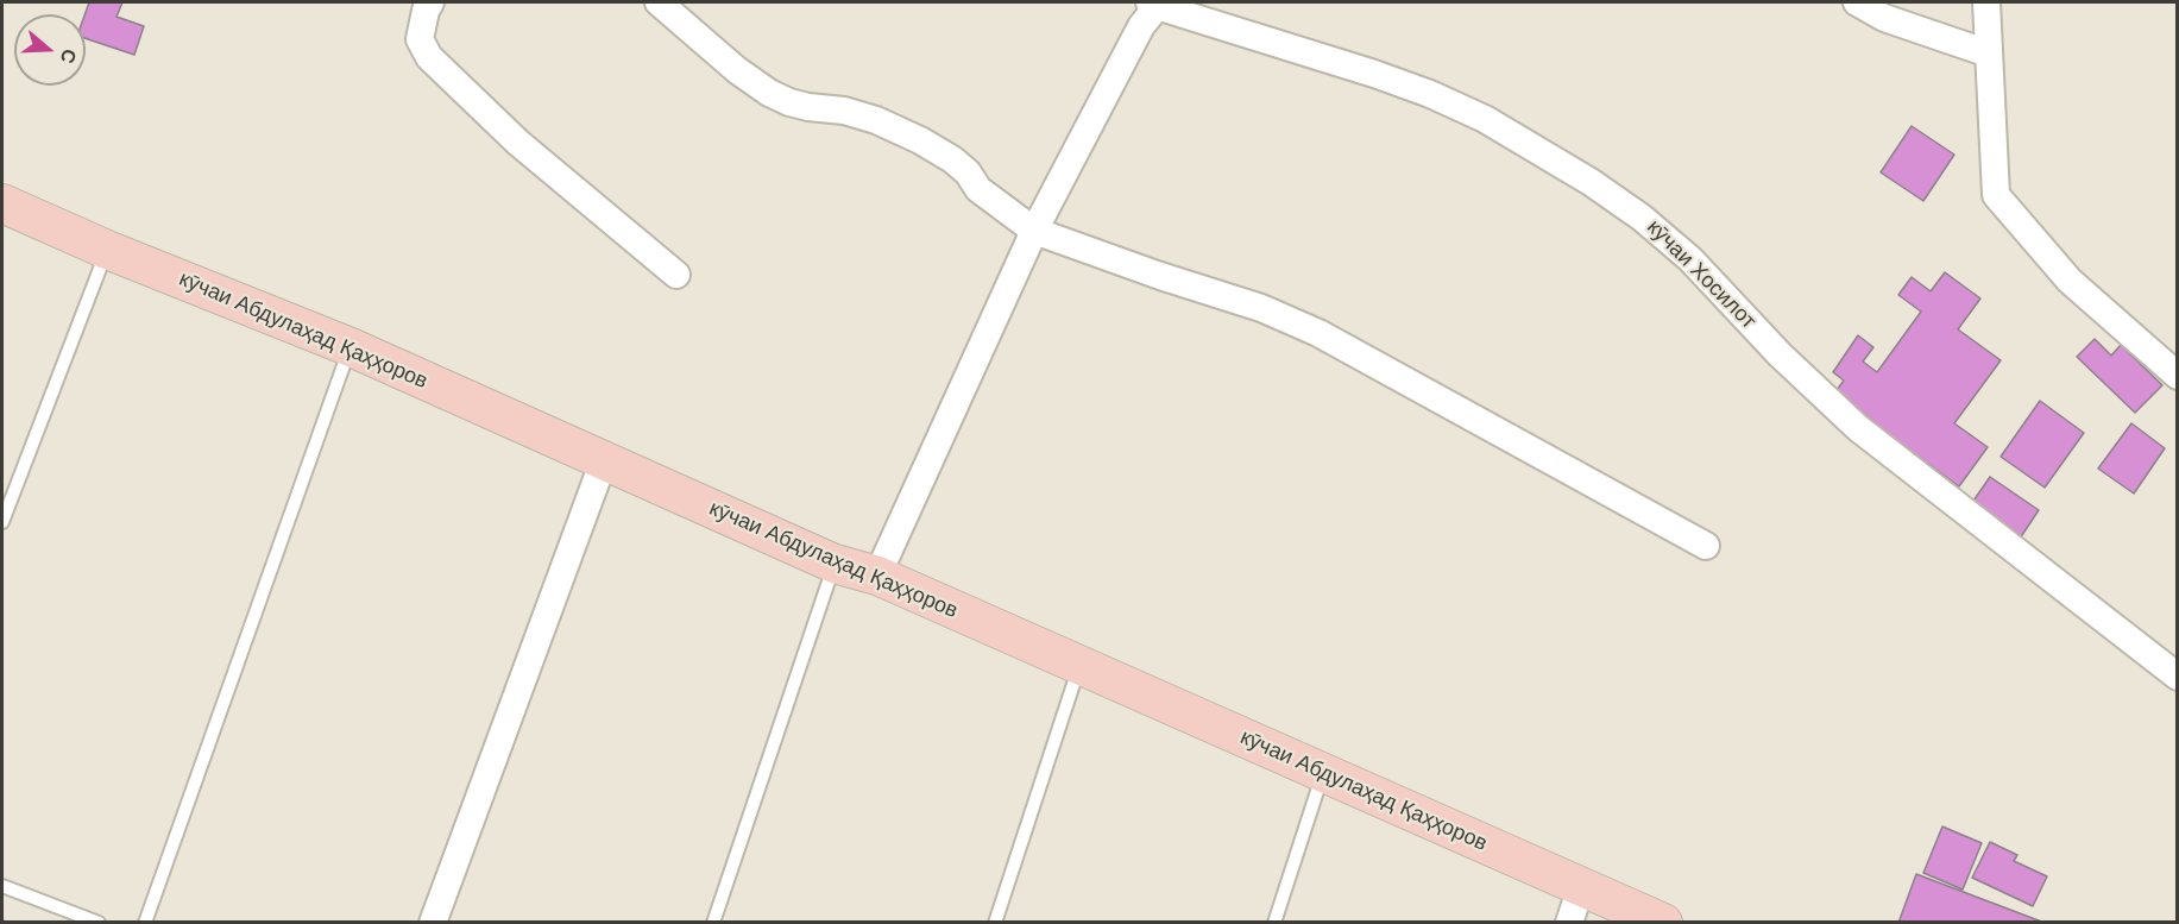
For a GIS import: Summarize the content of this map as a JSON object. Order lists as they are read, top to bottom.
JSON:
{
  "streets": {
    "main road": ["кӯчаи Абдулаҳад Қаҳҳоров"],
    "street": ["кӯчаи Хосилот"]
  },
  "north": "right"
}
